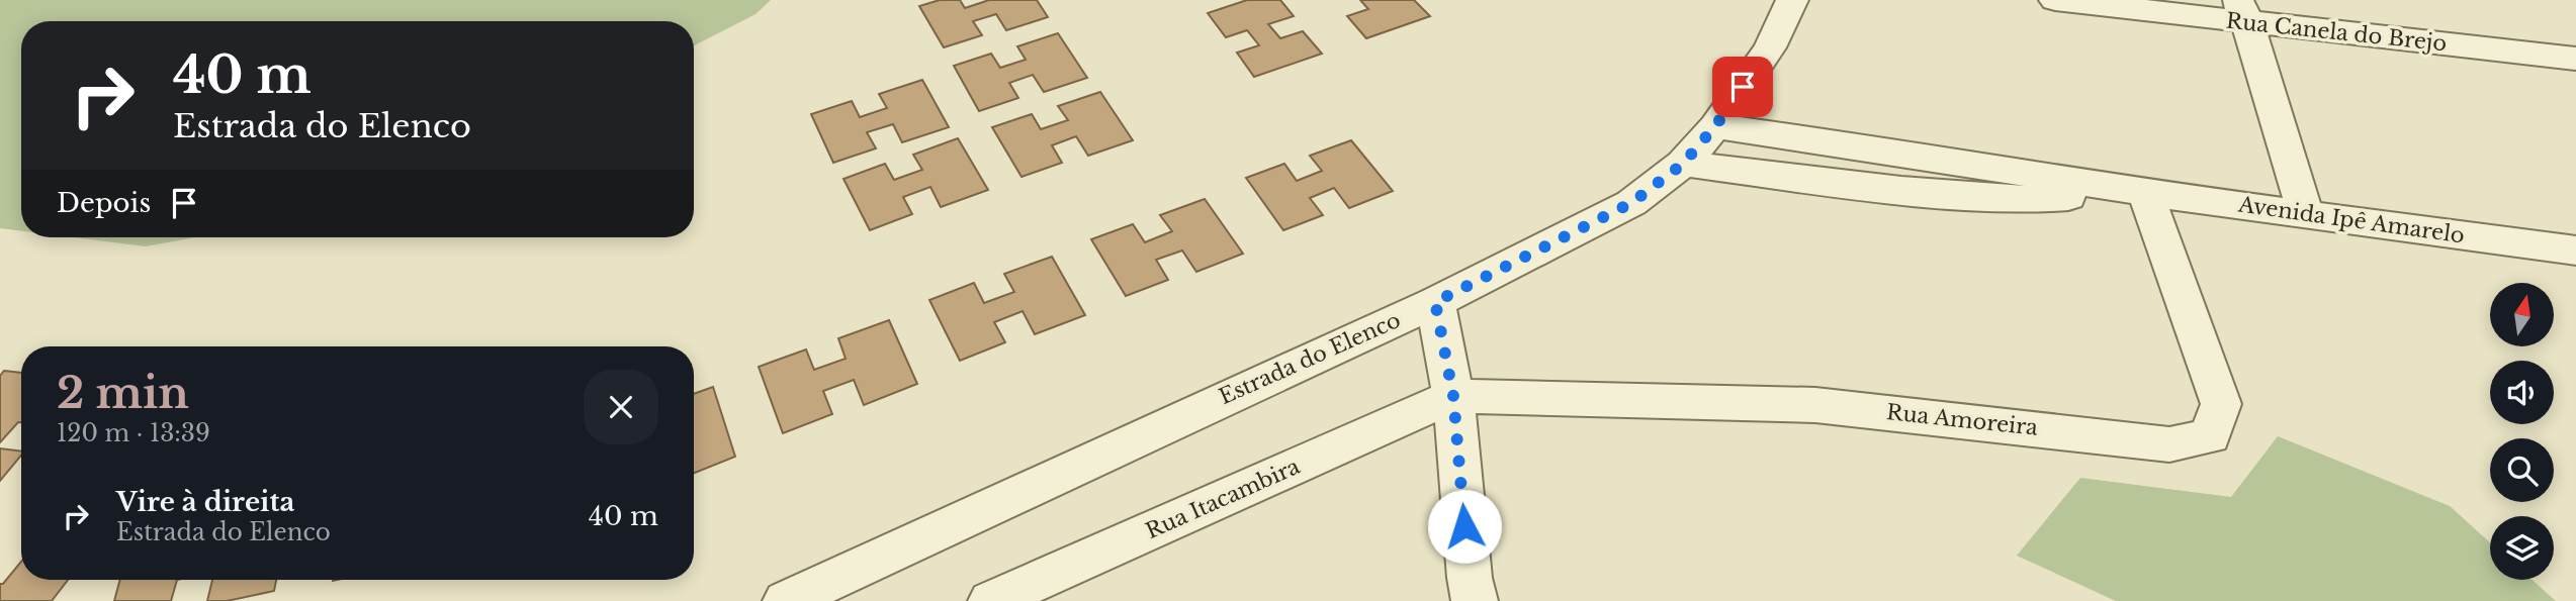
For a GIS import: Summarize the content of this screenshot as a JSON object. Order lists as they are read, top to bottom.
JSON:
{
  "streets": {
    "street": [
      "Rua Canela do Brejo",
      "Avenida Ipê Amarelo",
      "Estrada do Elenco",
      "Rua Amoreira",
      "Rua Itacambira"
    ]
  },
  "crossings": [
    ["Avenida Ipê Amarelo", "Estrada do Elenco"],
    ["Avenida Ipê Amarelo", "Rua Amoreira"],
    ["Rua Amoreira", "Rua Itacambira"]
  ],
  "north": "top",
  "page": {
    "turn": ["40 m", "Estrada do Elenco"],
    "then": "Depois",
    "heading": ["2 min", "120 m · 13:39"],
    "list": [
      {
        "name": "Vire à direita",
        "note": "Estrada do Elenco",
        "value": "40 m"
      }
    ]
  }
}
